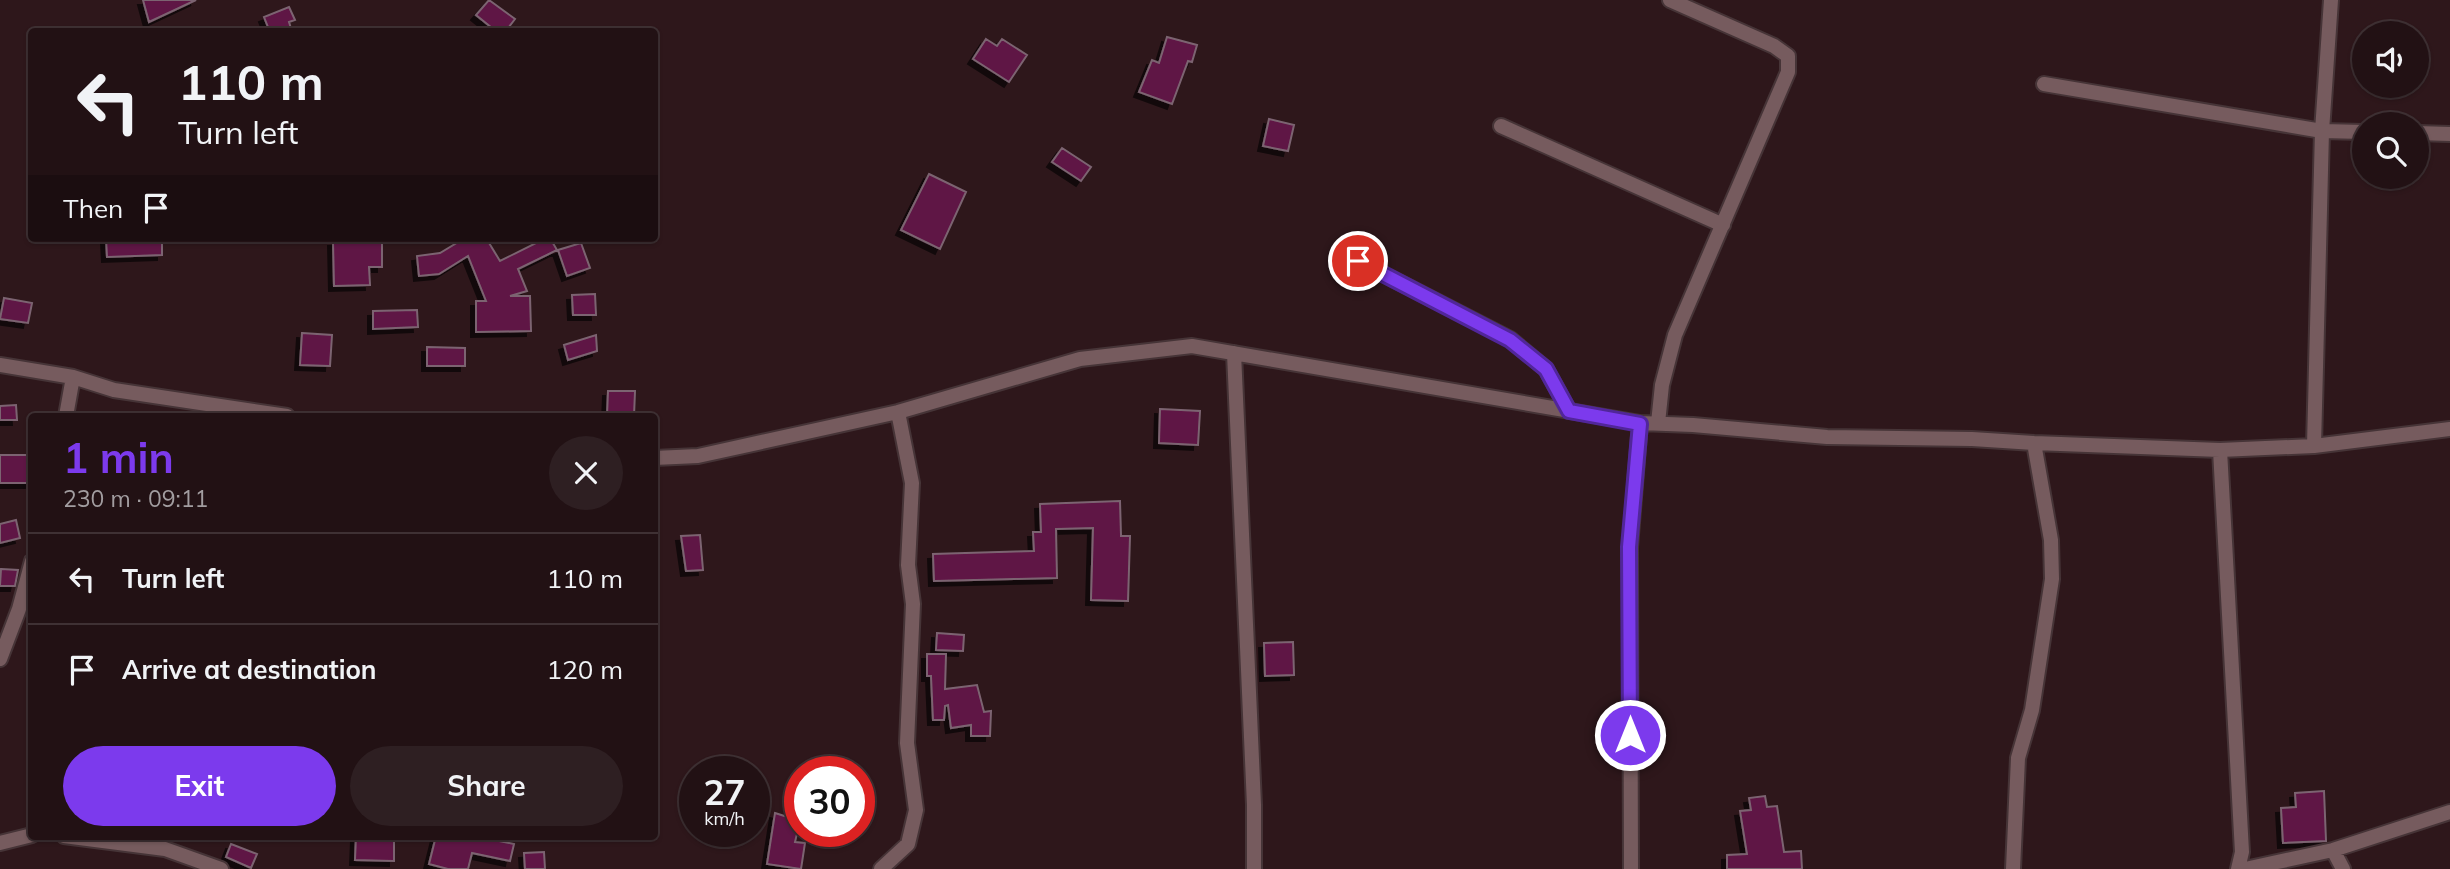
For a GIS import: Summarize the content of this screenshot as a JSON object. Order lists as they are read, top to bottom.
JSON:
{
  "page": {
    "turn": ["110 m", "Turn left"],
    "then": "Then",
    "heading": ["1 min", "230 m · 09:11"],
    "list": [
      {
        "name": "Turn left",
        "value": "110 m"
      },
      {
        "name": "Arrive at destination",
        "value": "120 m"
      }
    ],
    "buttons": ["Exit", "Share"],
    "speed": "27 km/h",
    "limit": "30"
  }
}
